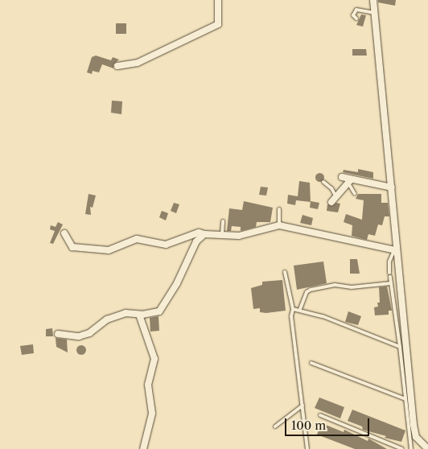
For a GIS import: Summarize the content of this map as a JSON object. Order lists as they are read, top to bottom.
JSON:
{
  "scale_bar": "100 m"
}
